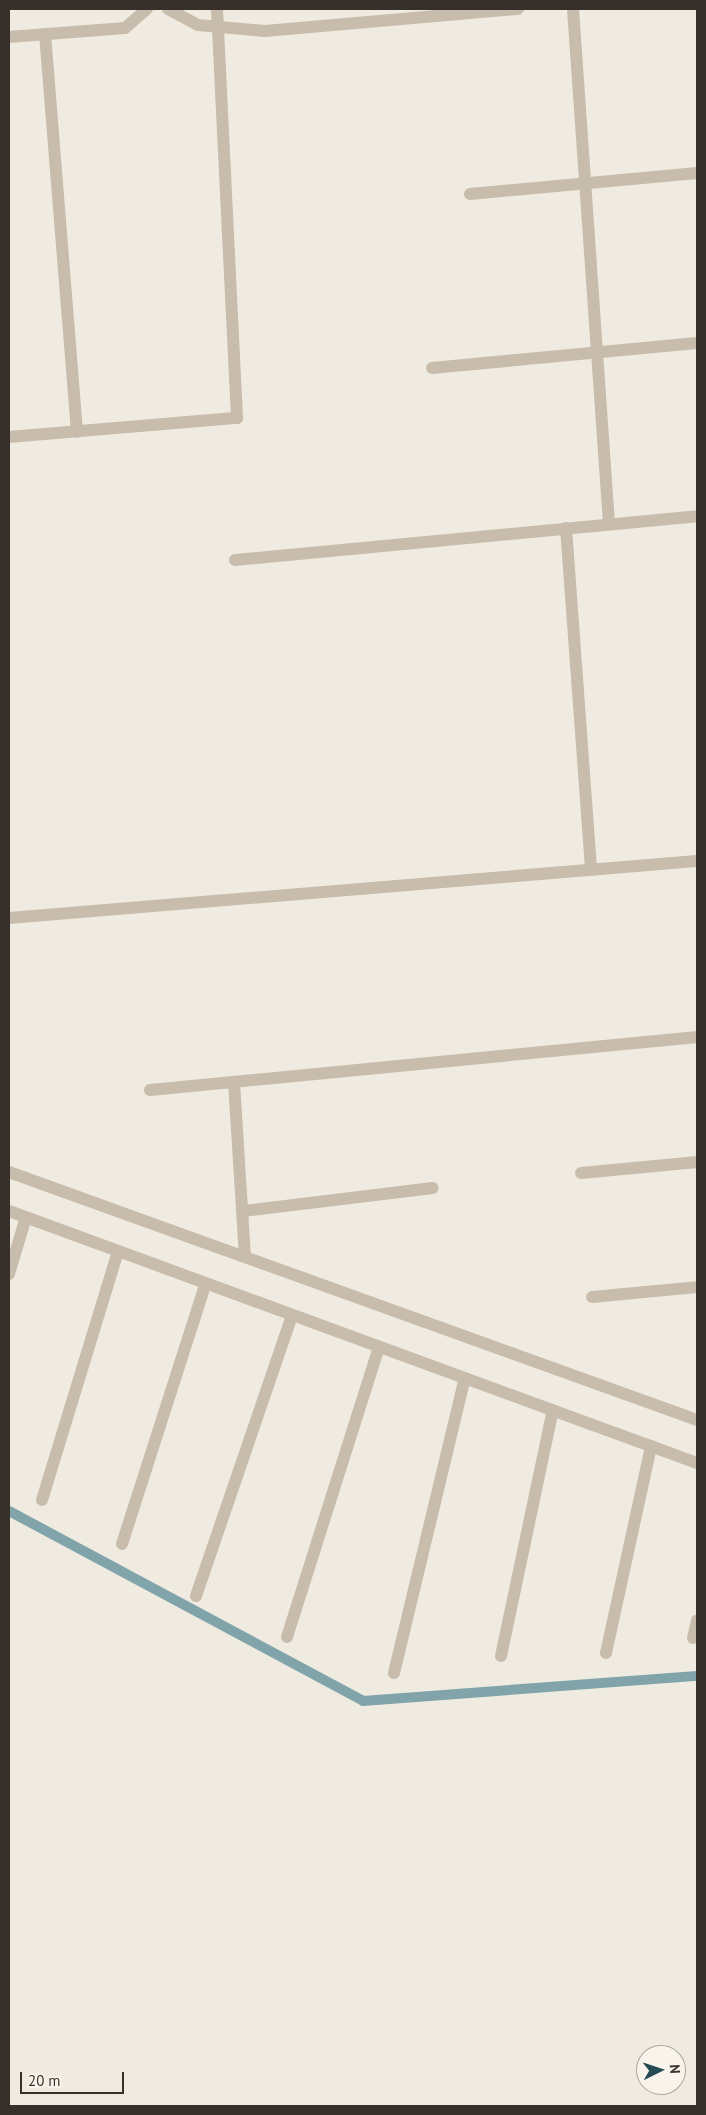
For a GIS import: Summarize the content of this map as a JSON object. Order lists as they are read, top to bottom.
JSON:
{
  "scale_bar": "20 m",
  "north": "right"
}
